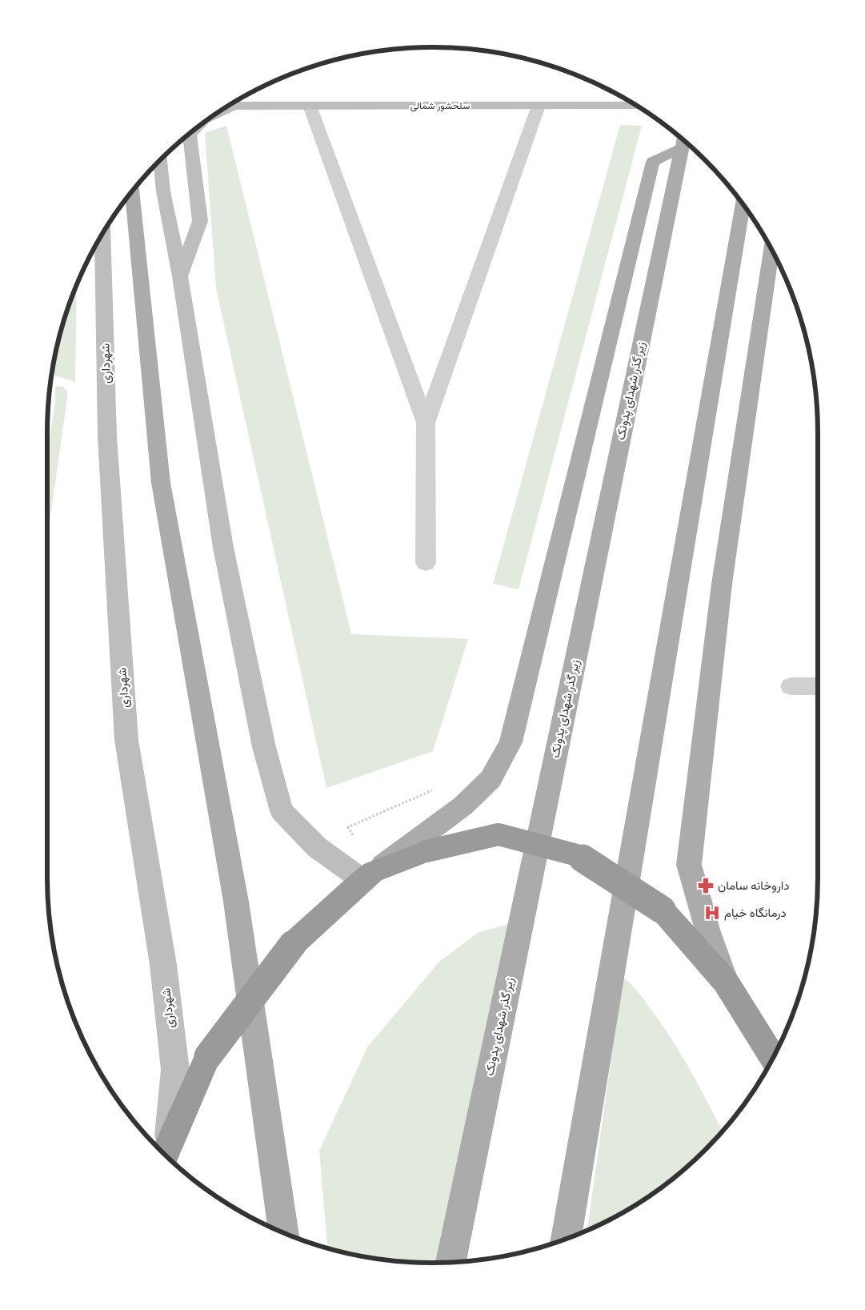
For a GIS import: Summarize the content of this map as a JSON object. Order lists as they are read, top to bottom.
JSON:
{
  "streets": {
    "main road": ["زیر گذر شهدای پدونک"],
    "street": ["سلحشور شمالی", "شهرداری"]
  },
  "places": {
    "pharmacy": ["داروخانه سامان"],
    "hospital": ["درمانگاه خیام"]
  }
}
